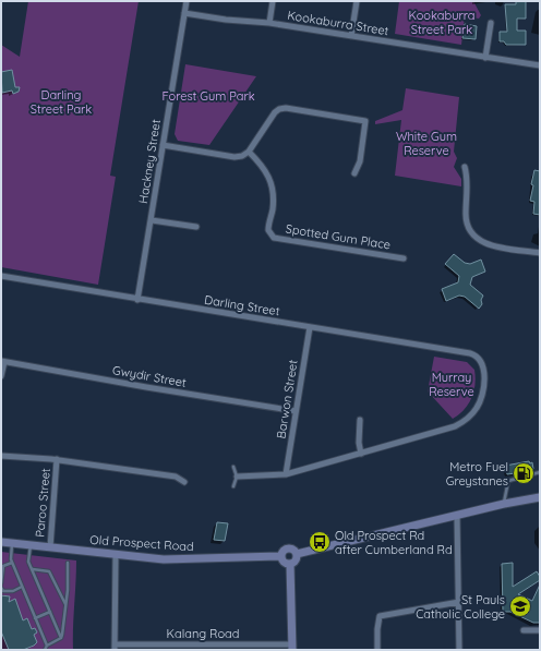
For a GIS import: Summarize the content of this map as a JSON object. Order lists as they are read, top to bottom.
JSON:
{
  "streets": {
    "main road": ["Old Prospect Road"],
    "street": [
      "Kookaburra Street",
      "Hackney Street",
      "Spotted Gum Place",
      "Darling Street",
      "Gwydir Street",
      "Barwon Street",
      "Paroo Street",
      "Kalang Road"
    ]
  },
  "crossings": [
    ["Kookaburra Street", "Hackney Street"],
    ["Hackney Street", "Darling Street"],
    ["Darling Street", "Barwon Street"],
    ["Gwydir Street", "Barwon Street"],
    ["Paroo Street", "Old Prospect Road"]
  ],
  "parks": [
    "Kookaburra Street Park",
    "Darling Street Park",
    "Forest Gum Park",
    "White Gum Reserve",
    "Murray Reserve"
  ],
  "places": {
    "fuel station": ["Metro Fuel Greystanes"],
    "bus stop": ["Old Prospect Rd after Cumberland Rd"],
    "school or university": ["St Pauls Catholic College"]
  }
}
